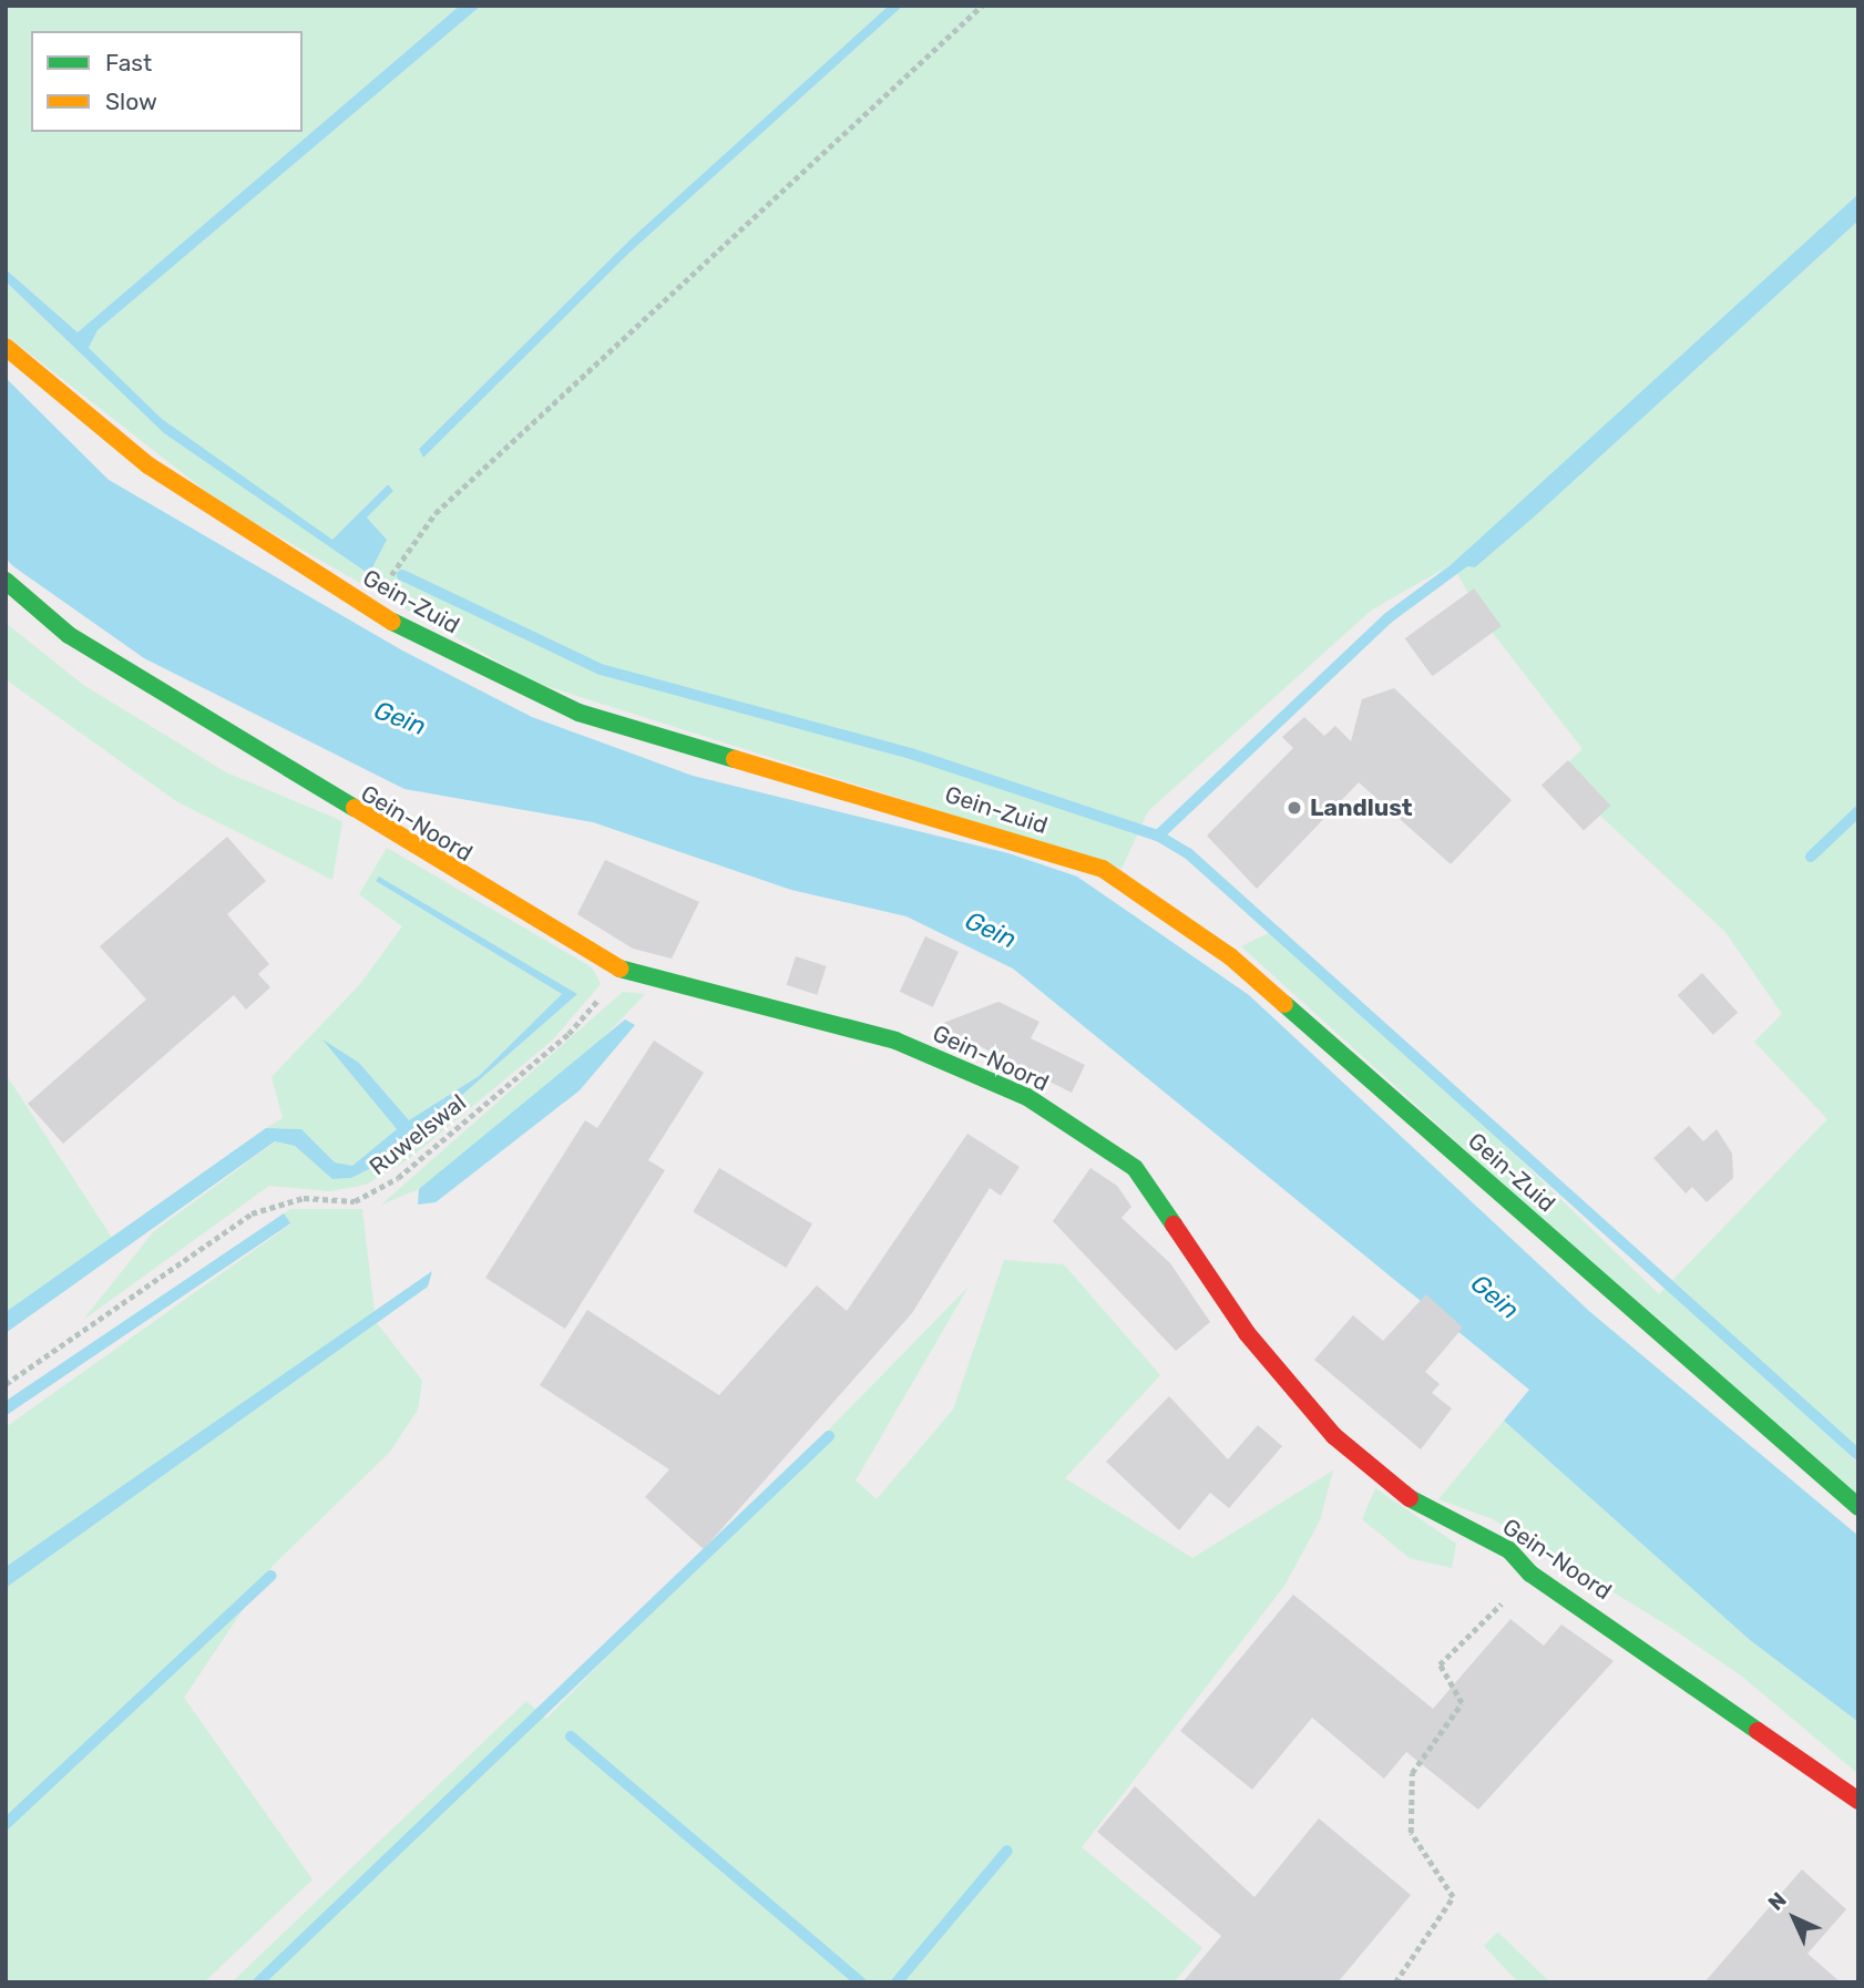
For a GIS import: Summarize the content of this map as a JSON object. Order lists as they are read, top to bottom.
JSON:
{
  "streets": {
    "street": ["Gein-Zuid", "Gein-Noord"],
    "path": ["Ruwelswal"]
  },
  "crossings": [
    ["Gein-Noord", "Ruwelswal"]
  ],
  "water": ["Gein"],
  "places": ["Landlust"],
  "legend": ["Fast", "Slow"],
  "north": "top left"
}
